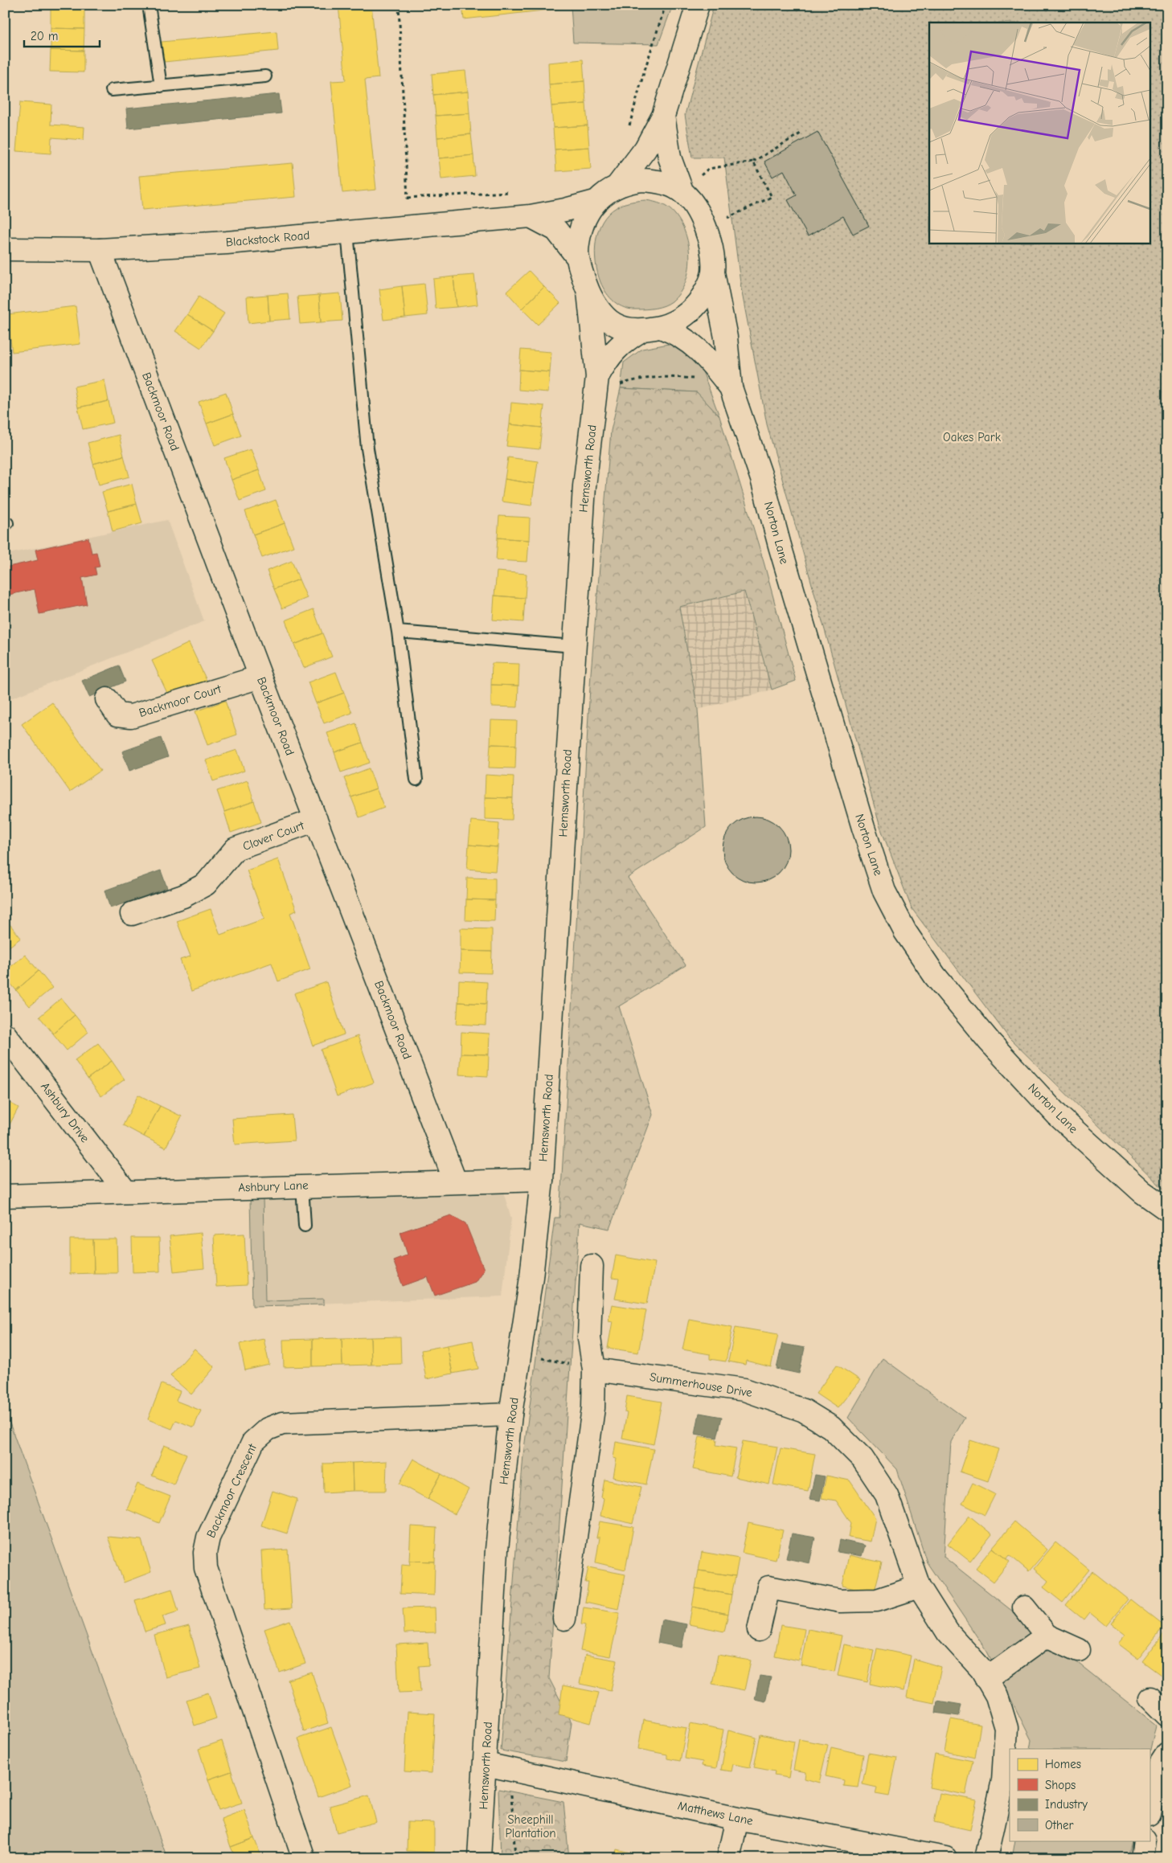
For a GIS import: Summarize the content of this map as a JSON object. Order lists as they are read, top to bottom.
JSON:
{
  "streets": {
    "street": [
      "Blackstock Road",
      "Backmoor Road",
      "Hemsworth Road",
      "Norton Lane",
      "Backmoor Court",
      "Clover Court",
      "Ashbury Drive",
      "Ashbury Lane",
      "Summerhouse Drive",
      "Backmoor Crescent",
      "Matthews Lane"
    ]
  },
  "crossings": [
    ["Blackstock Road", "Backmoor Road"],
    ["Blackstock Road", "Hemsworth Road"],
    ["Blackstock Road", "Norton Lane"],
    ["Backmoor Road", "Backmoor Court"],
    ["Backmoor Road", "Clover Court"],
    ["Backmoor Road", "Ashbury Lane"],
    ["Hemsworth Road", "Norton Lane"],
    ["Hemsworth Road", "Ashbury Lane"],
    ["Hemsworth Road", "Backmoor Crescent"],
    ["Hemsworth Road", "Matthews Lane"],
    ["Ashbury Drive", "Ashbury Lane"]
  ],
  "parks": ["Oakes Park", "Sheephill Plantation"],
  "legend": [
    "Homes",
    "Shops",
    "Industry",
    "Other"
  ],
  "scale_bar": "20 m"
}
